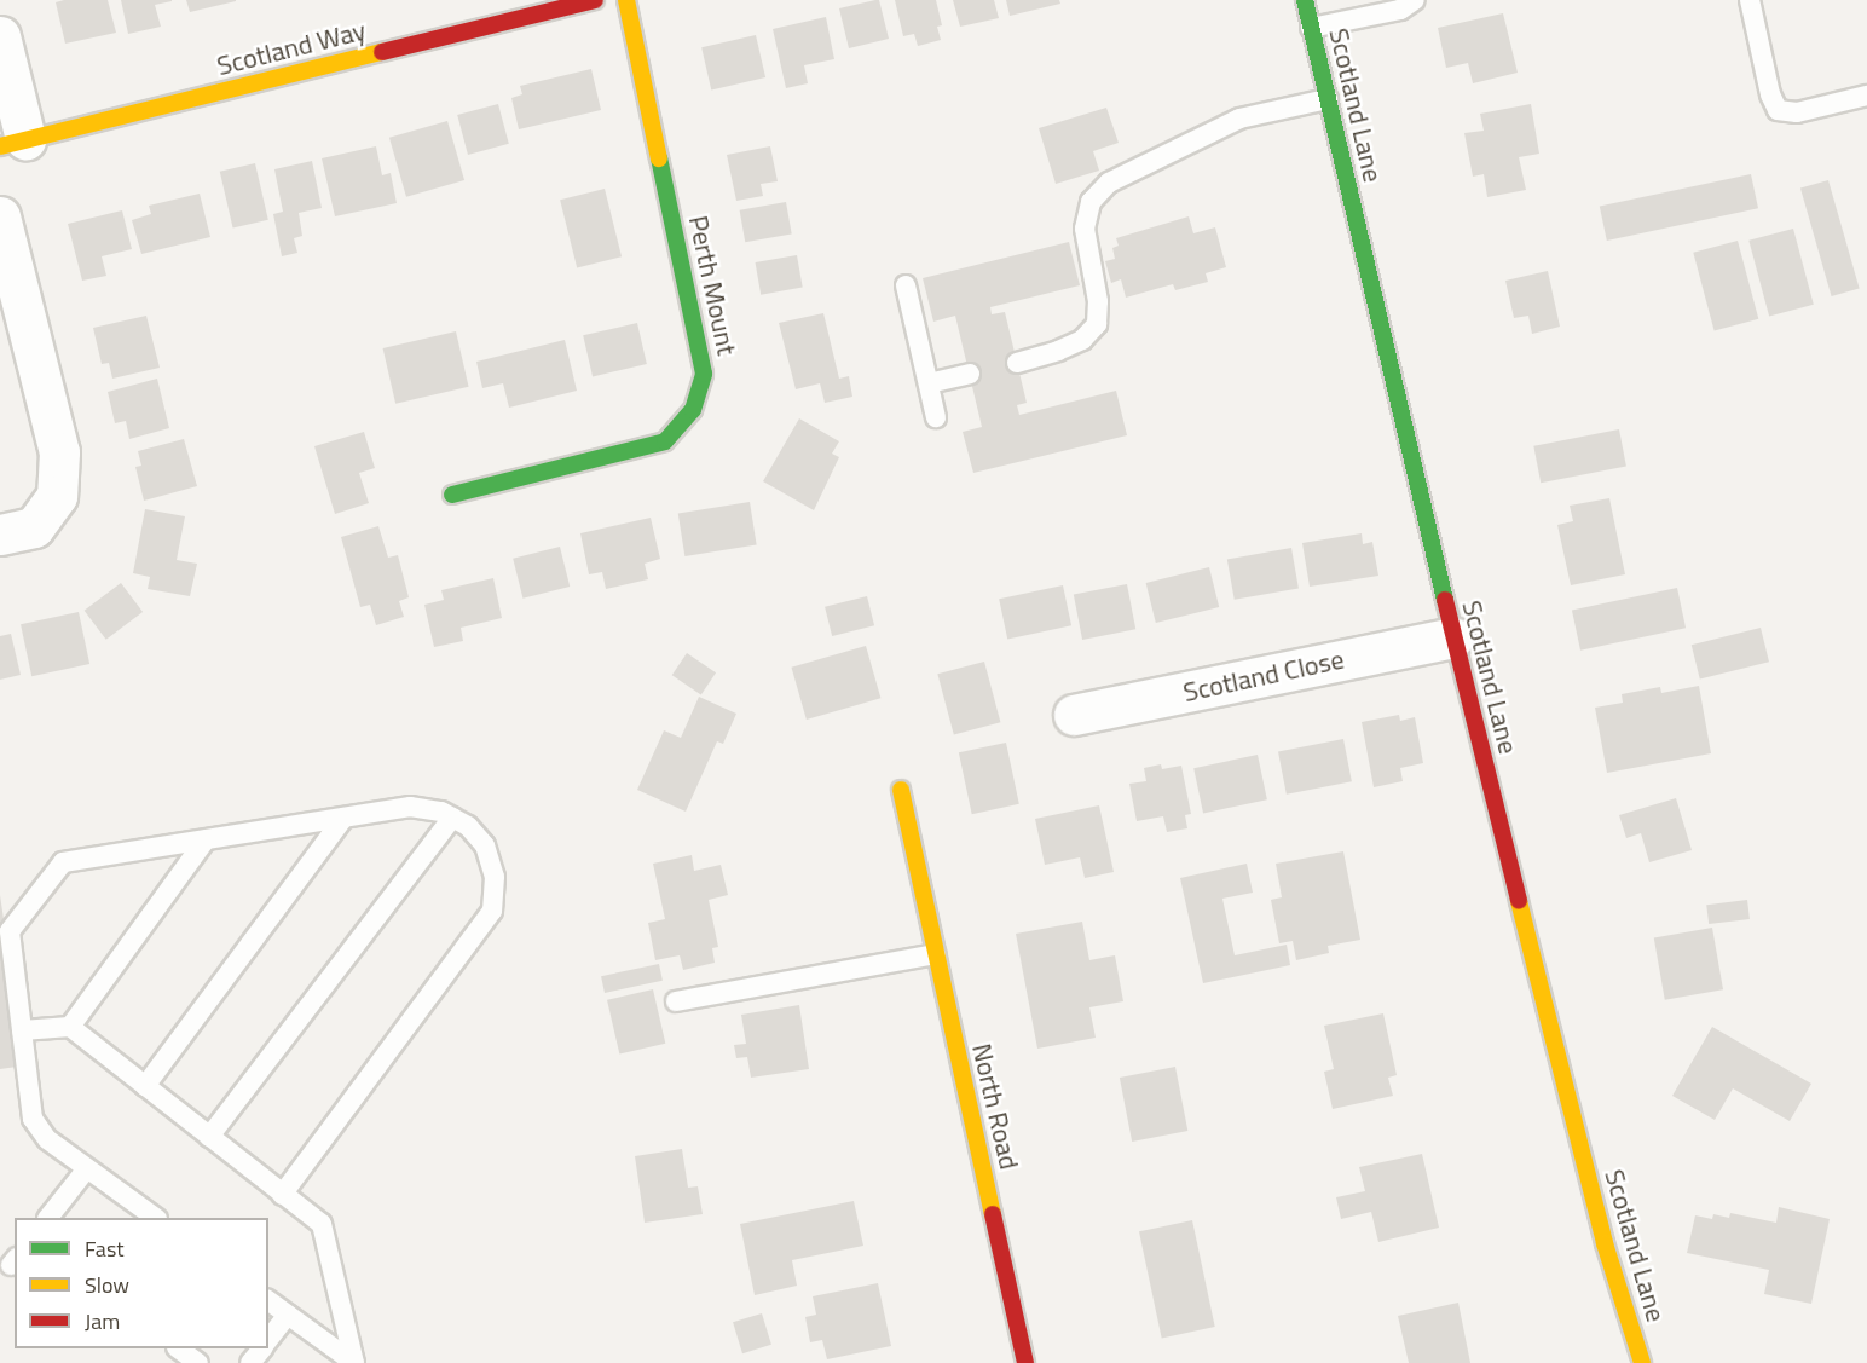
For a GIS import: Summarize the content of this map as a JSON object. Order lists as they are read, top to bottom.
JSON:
{
  "streets": {
    "street": [
      "Scotland Way",
      "Scotland Lane",
      "Perth Mount",
      "Scotland Close",
      "North Road"
    ]
  },
  "crossings": [
    ["Scotland Lane", "Scotland Close"]
  ],
  "legend": ["Fast", "Slow", "Jam"]
}
